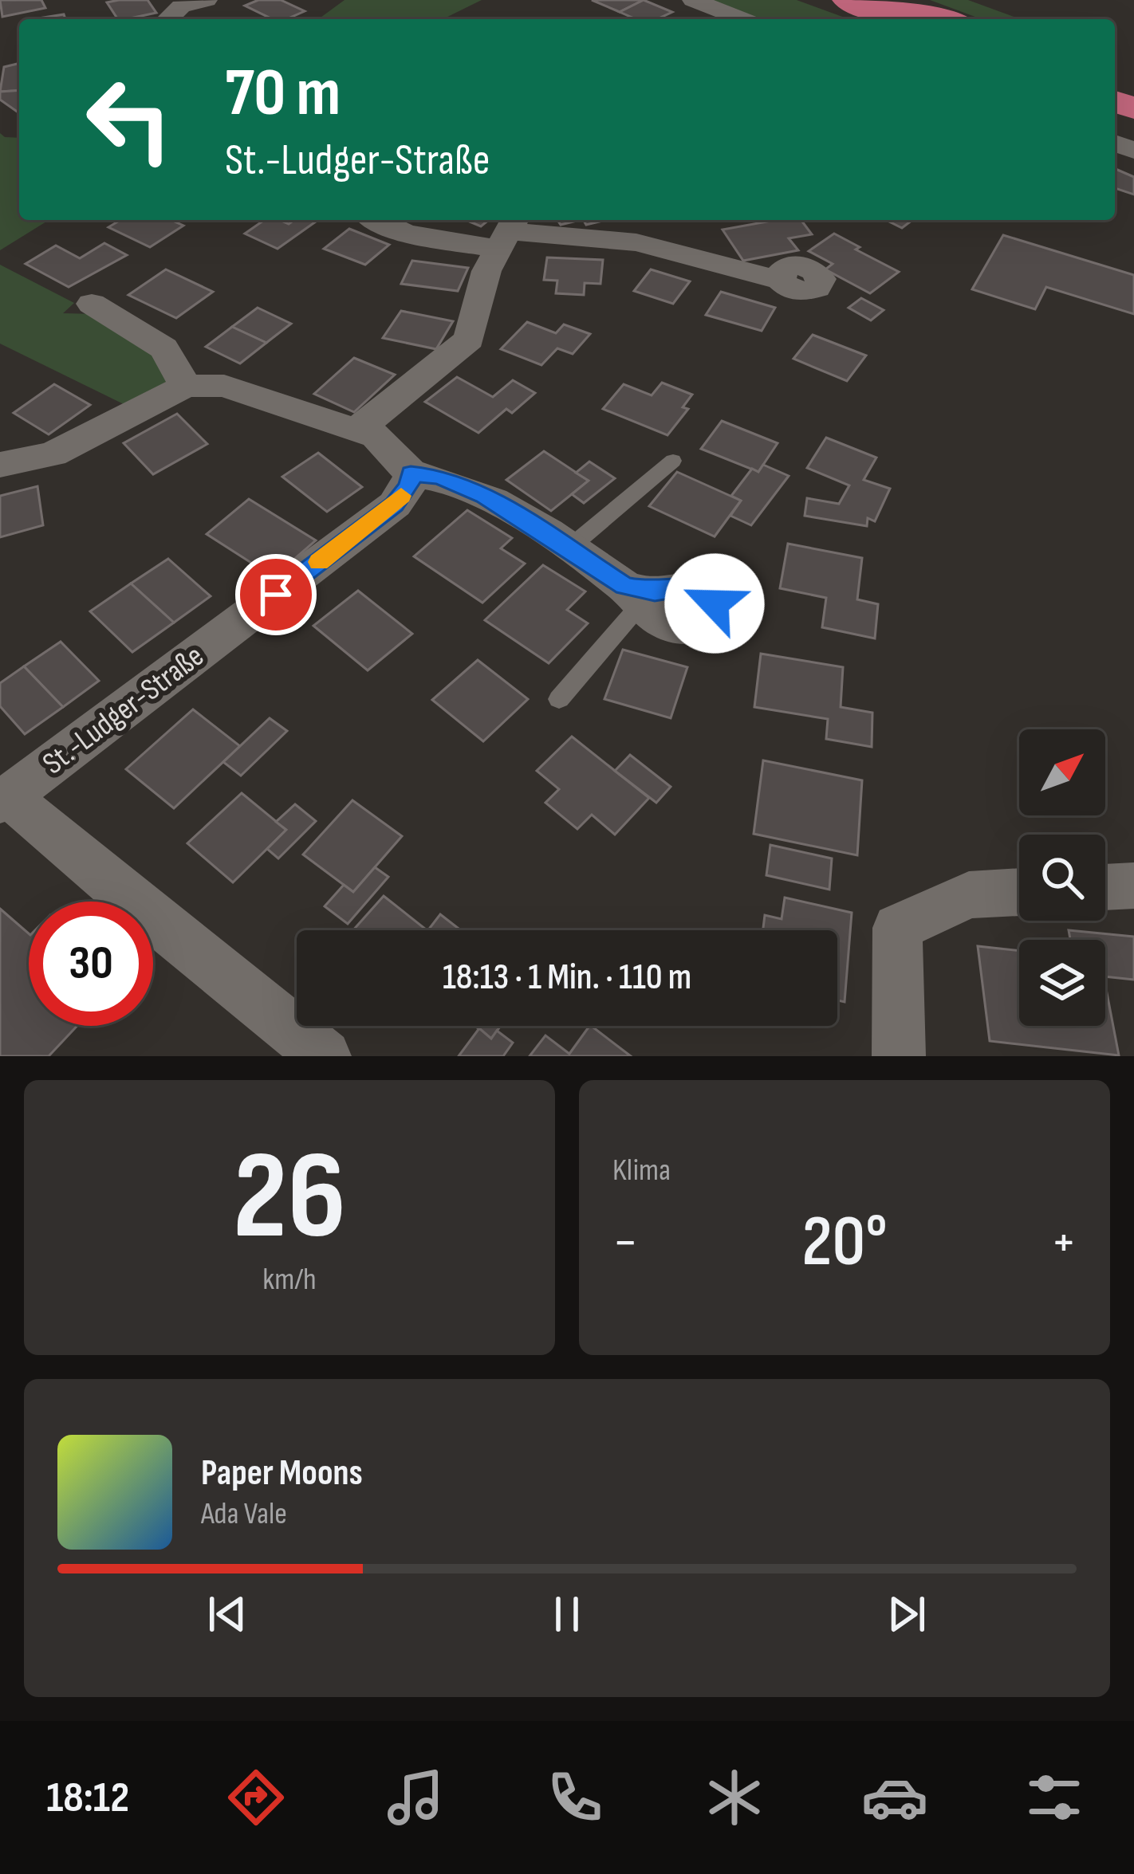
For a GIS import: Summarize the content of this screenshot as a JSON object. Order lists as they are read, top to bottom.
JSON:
{
  "streets": {
    "street": ["St.-Ludger-Straße"]
  },
  "north": "top right",
  "page": {
    "turn": ["70 m", "St.-Ludger-Straße"],
    "limit": "30",
    "trip": "18:13 · 1 Min. · 110 m",
    "tile": [
      ["26", "km/h"],
      "Klima"
    ],
    "heat": ["−", "20°", "+"],
    "song": ["Paper Moons", "Ada Vale"],
    "tabs": "18:12"
  }
}
